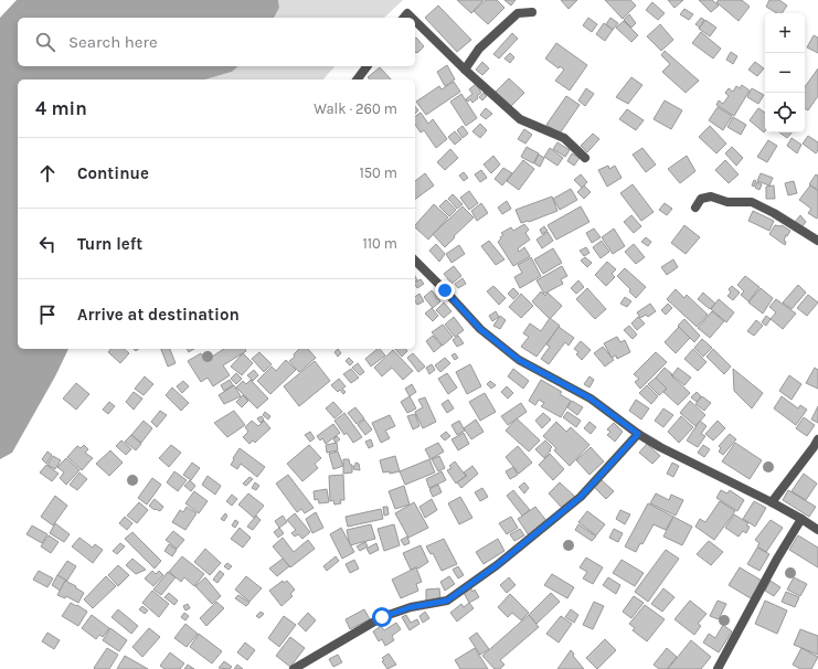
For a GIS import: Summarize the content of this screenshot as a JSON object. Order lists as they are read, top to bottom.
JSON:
{
  "page": {
    "map_buttons": ["+", "−"],
    "search": "Search here",
    "heading": ["4 min", "Walk · 260 m"],
    "list": [
      ["Continue", "150 m"],
      ["Turn left", "110 m"],
      "Arrive at destination"
    ]
  }
}
